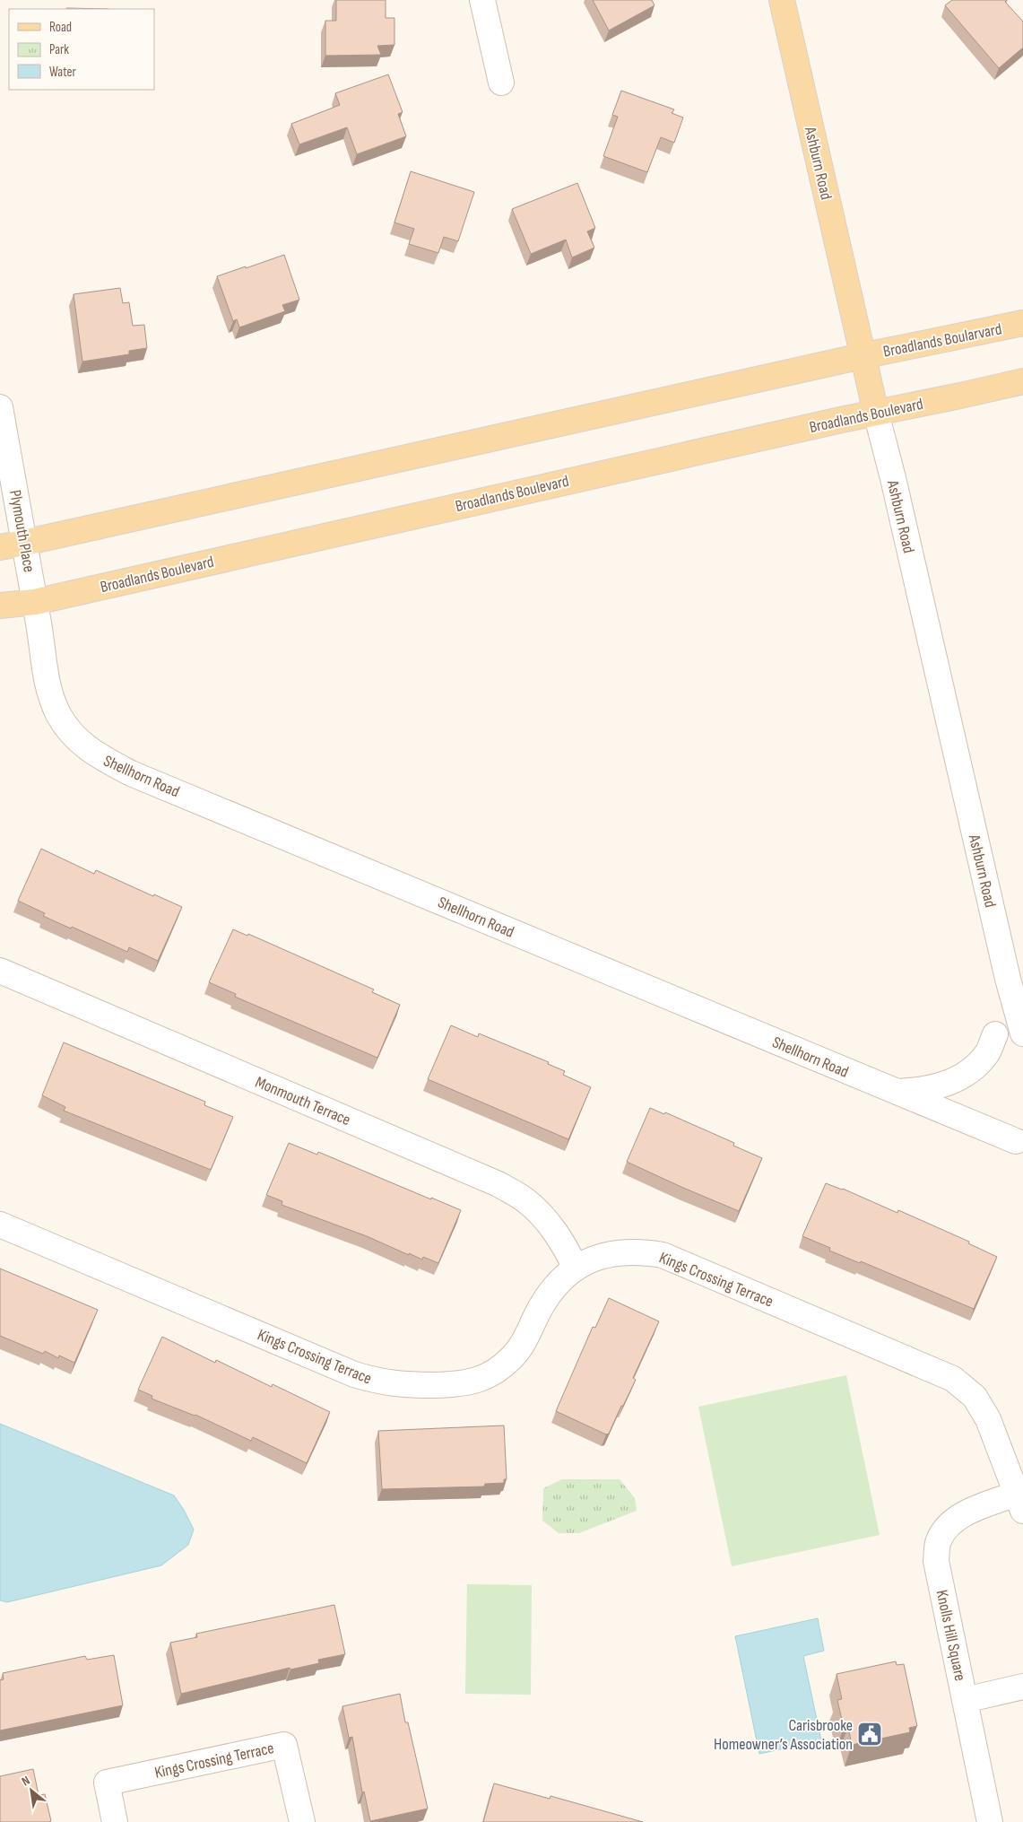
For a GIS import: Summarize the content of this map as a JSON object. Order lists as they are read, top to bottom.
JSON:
{
  "streets": {
    "main road": ["Ashburn Road", "Broadlands Boularvard", "Broadlands Boulevard"],
    "street": [
      "Plymouth Place",
      "Shellhorn Road",
      "Monmouth Terrace",
      "Kings Crossing Terrace",
      "Knolls Hill Square"
    ]
  },
  "crossings": [
    ["Ashburn Road", "Broadlands Boularvard"],
    ["Ashburn Road", "Broadlands Boulevard"],
    ["Broadlands Boulevard", "Plymouth Place"],
    ["Broadlands Boulevard", "Shellhorn Road"],
    ["Plymouth Place", "Shellhorn Road"],
    ["Monmouth Terrace", "Kings Crossing Terrace"],
    ["Kings Crossing Terrace", "Knolls Hill Square"]
  ],
  "places": {
    "public building": ["Carisbrooke Homeowner’s Association"]
  },
  "legend": ["Road", "Park", "Water"],
  "north": "top left"
}
